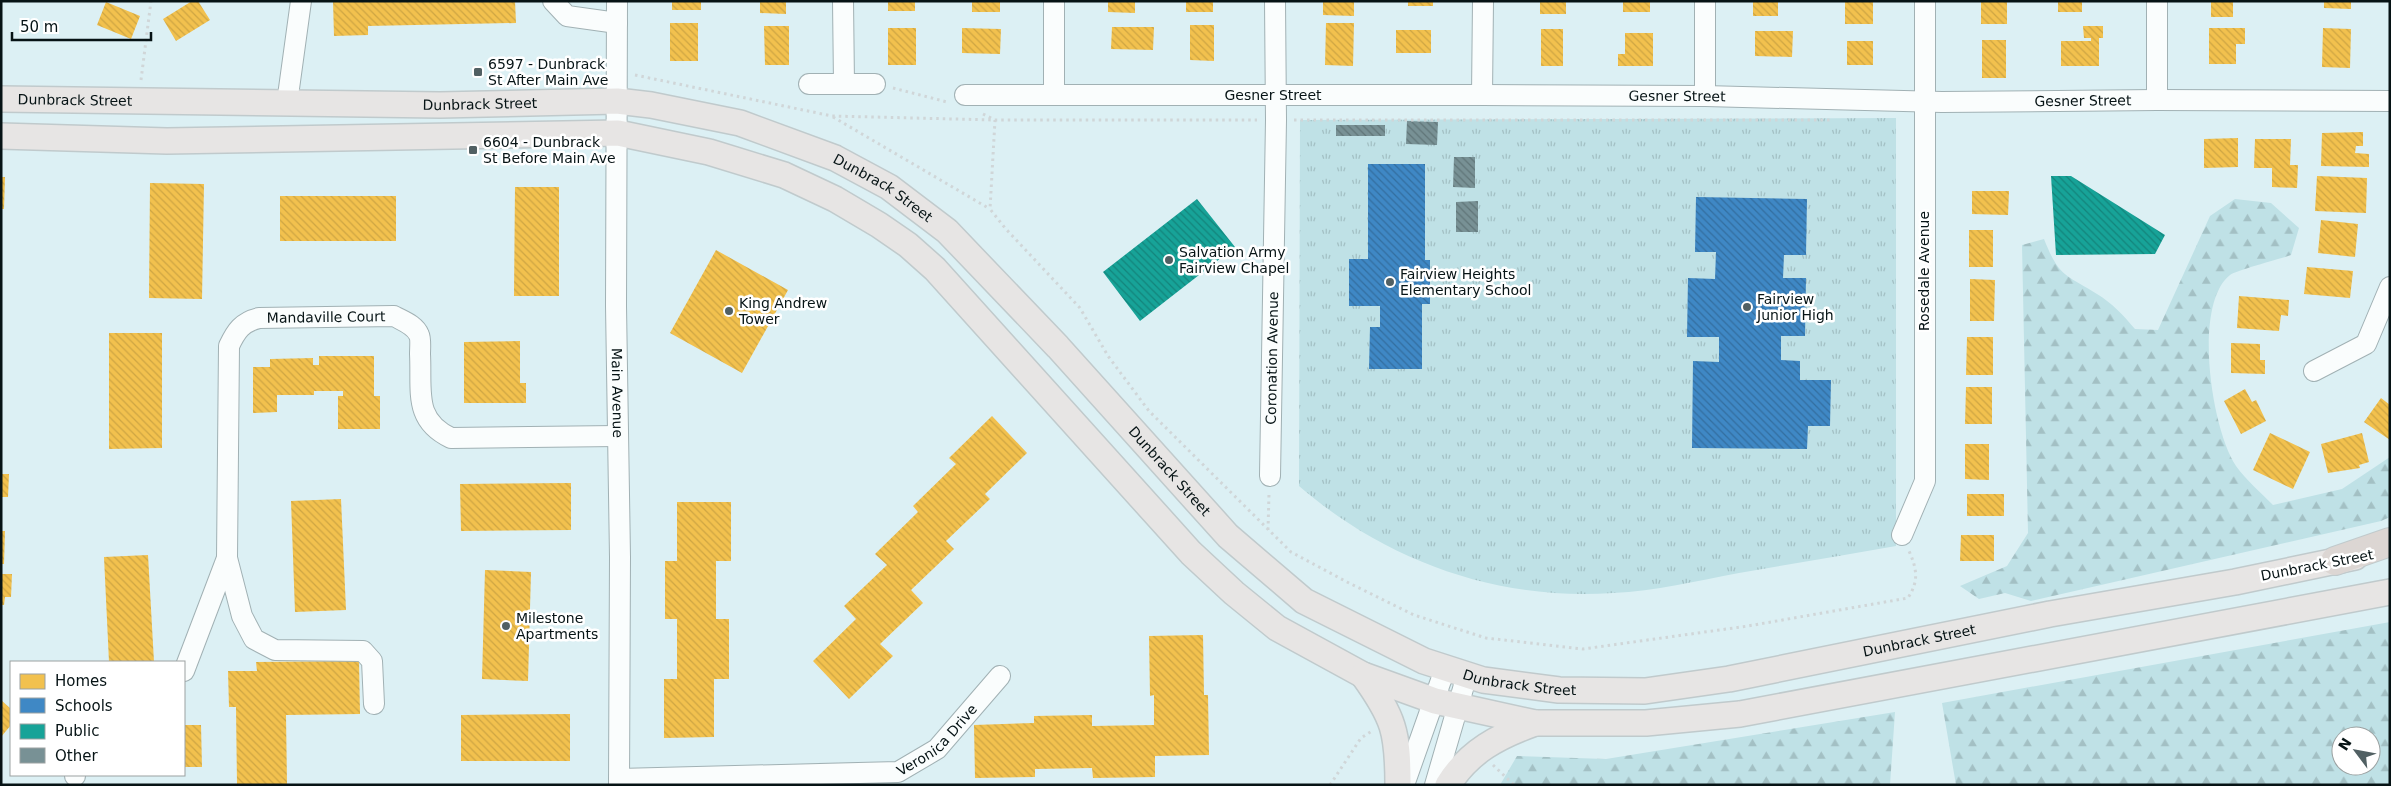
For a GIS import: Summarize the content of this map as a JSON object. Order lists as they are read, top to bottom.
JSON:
{
  "streets": {
    "main road": ["Dunbrack Street"],
    "street": [
      "Gesner Street",
      "Rosedale Avenue",
      "Mandaville Court",
      "Coronation Avenue",
      "Main Avenue",
      "Veronica Drive"
    ]
  },
  "crossings": [
    ["Gesner Street", "Rosedale Avenue"],
    ["Gesner Street", "Coronation Avenue"],
    ["Dunbrack Street", "Main Avenue"],
    ["Mandaville Court", "Main Avenue"],
    ["Main Avenue", "Veronica Drive"]
  ],
  "places": {
    "transit": ["6597 - Dunbrack St After Main Ave", "6604 - Dunbrack St Before Main Ave"],
    "other": [
      "Salvation Army Fairview Chapel",
      "Fairview Heights Elementary School",
      "Fairview Junior High",
      "King Andrew Tower",
      "Milestone Apartments"
    ]
  },
  "legend": [
    "Homes",
    "Schools",
    "Public",
    "Other"
  ],
  "scale_bar": "50 m",
  "north": "top left"
}
